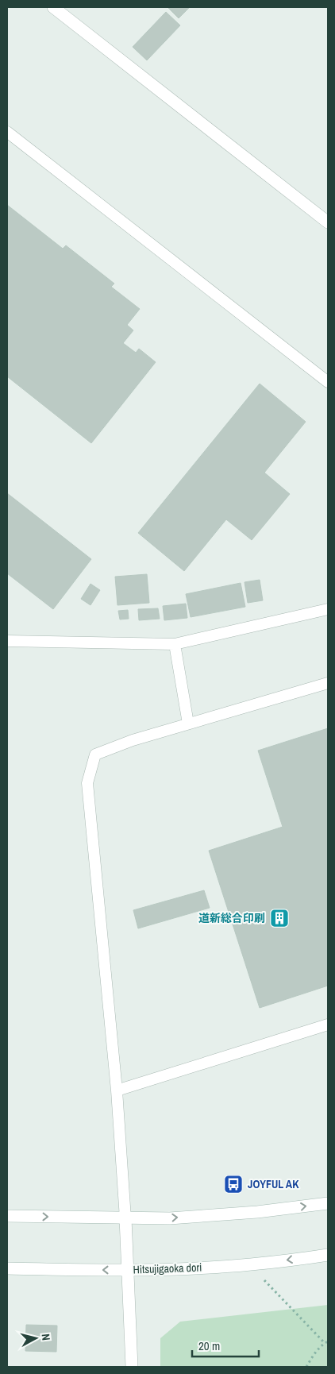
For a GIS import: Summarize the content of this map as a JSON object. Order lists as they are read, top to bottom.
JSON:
{
  "streets": {
    "main road": ["Hitsujigaoka dori"]
  },
  "places": {
    "building": ["道新総合印刷"],
    "bus stop": ["JOYFUL AK"]
  },
  "scale_bar": "20 m",
  "north": "right"
}
